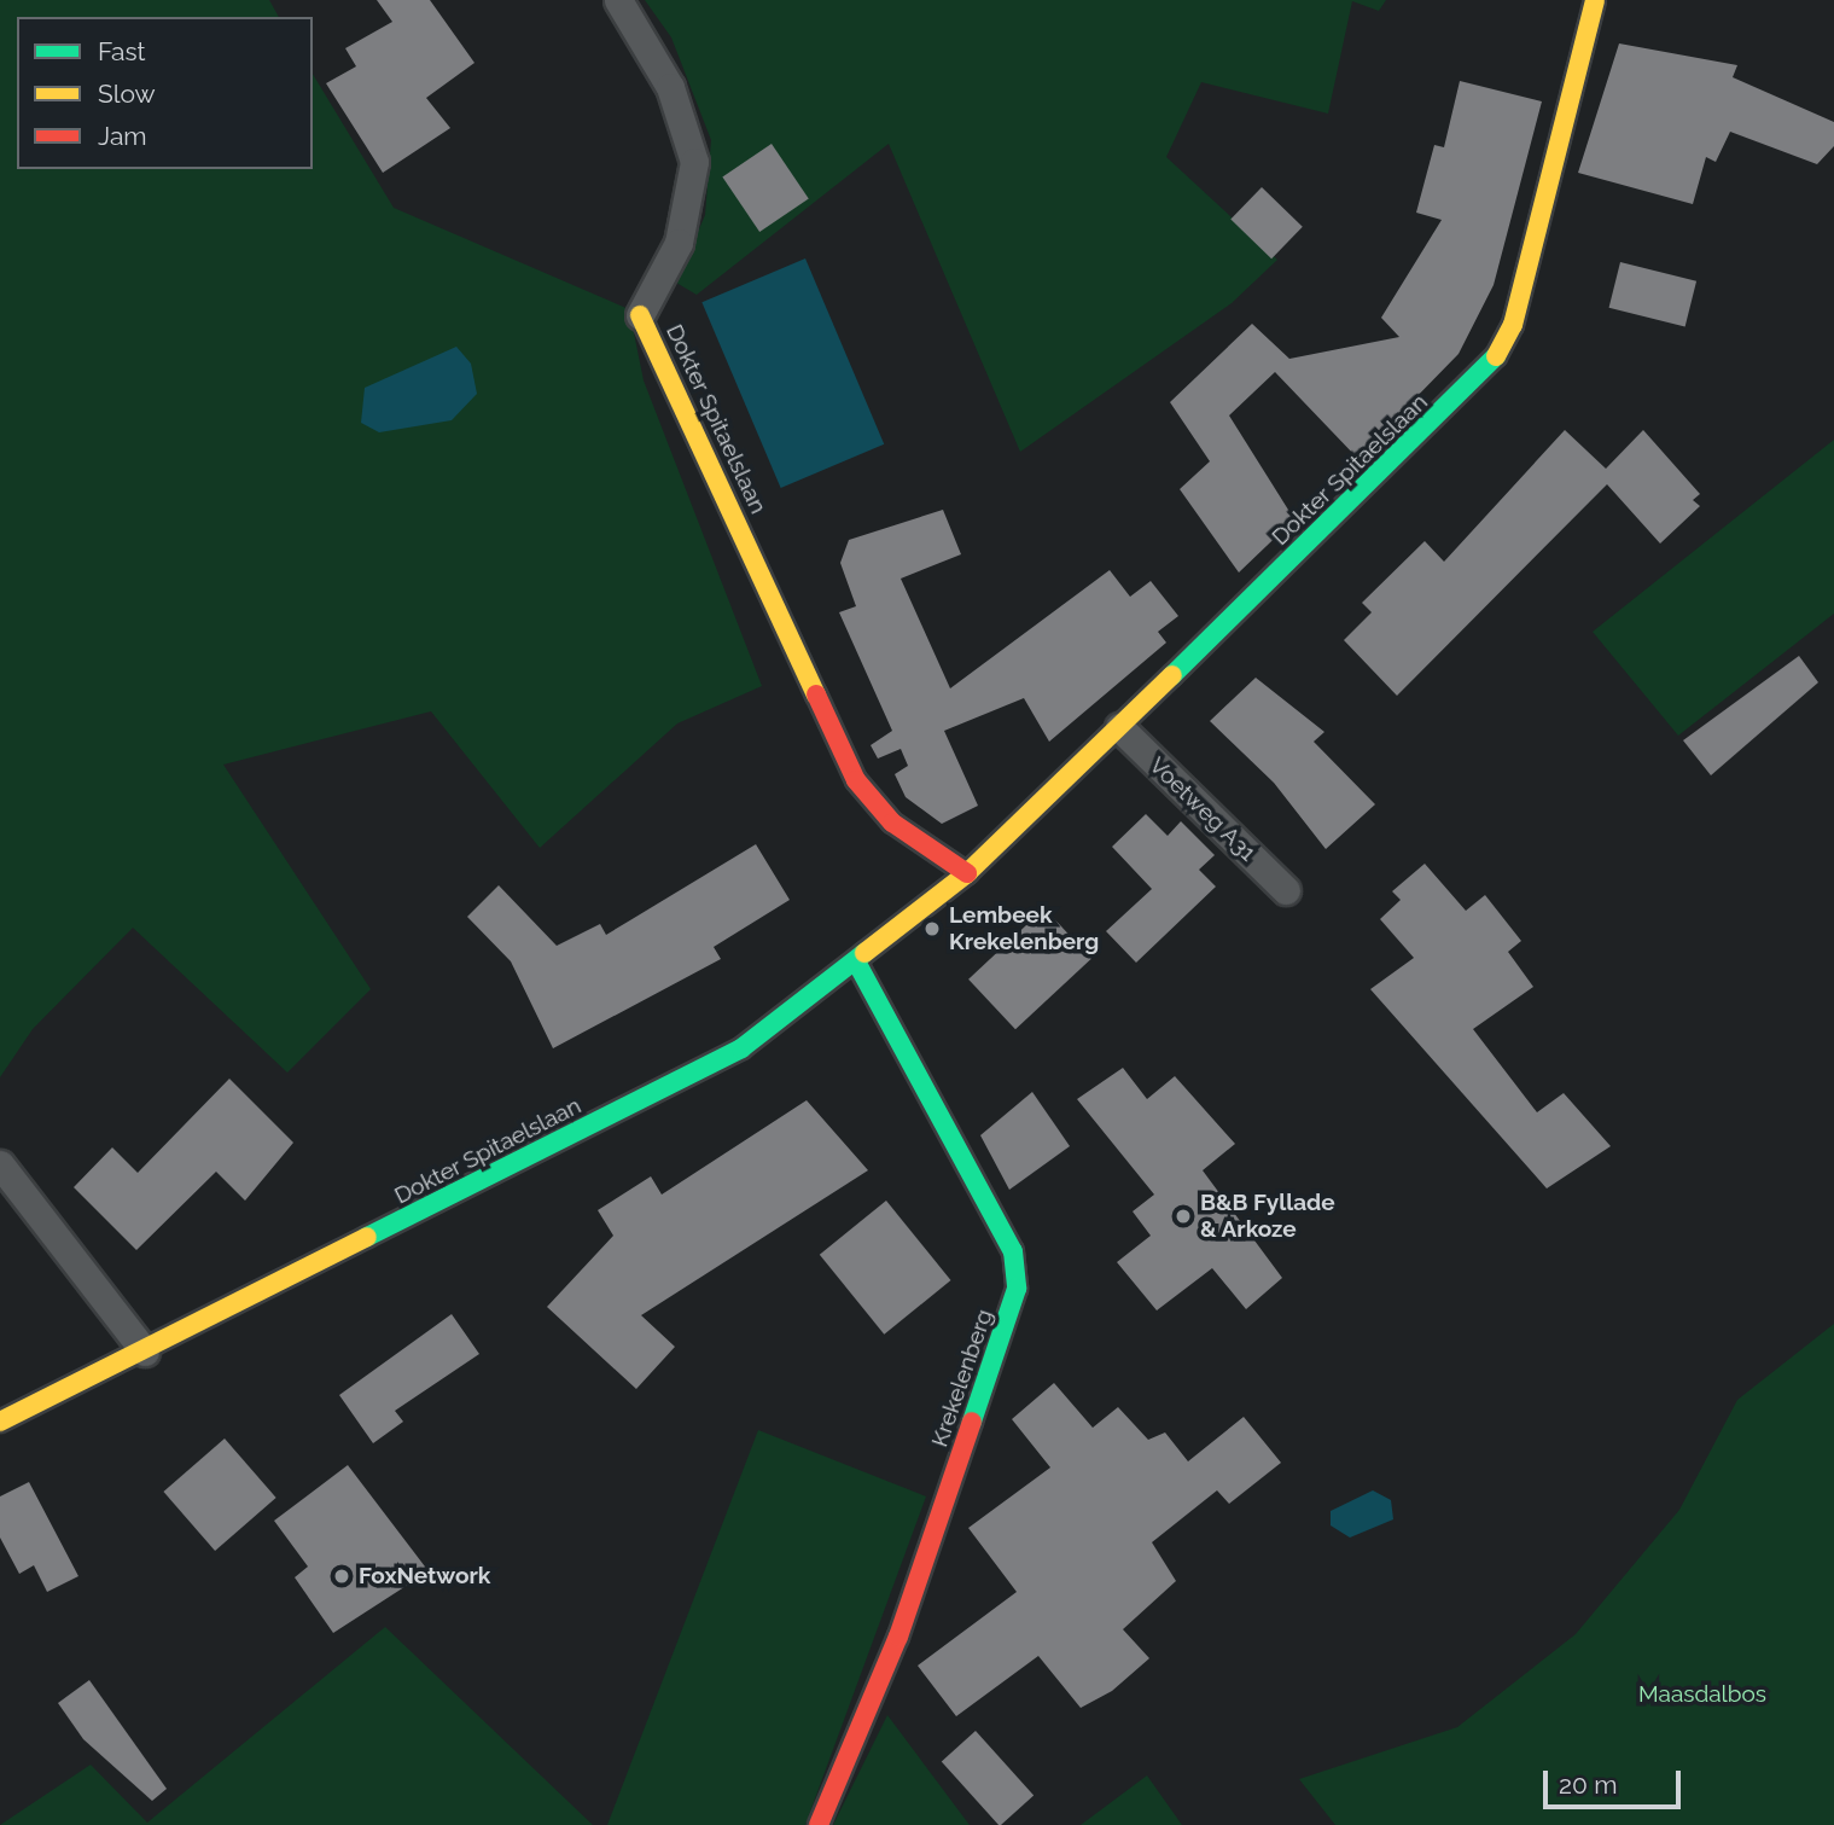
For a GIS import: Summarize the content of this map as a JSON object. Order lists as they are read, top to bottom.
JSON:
{
  "streets": {
    "street": ["Dokter Spitaelslaan", "Krekelenberg"],
    "lane": ["Voetweg A31"]
  },
  "crossings": [
    ["Dokter Spitaelslaan", "Voetweg A31"],
    ["Dokter Spitaelslaan", "Krekelenberg"]
  ],
  "parks": ["Maasdalbos"],
  "places": ["Lembeek Krekelenberg", "B&B Fyllade & Arkoze", "FoxNetwork"],
  "legend": ["Fast", "Slow", "Jam"],
  "scale_bar": "20 m"
}
